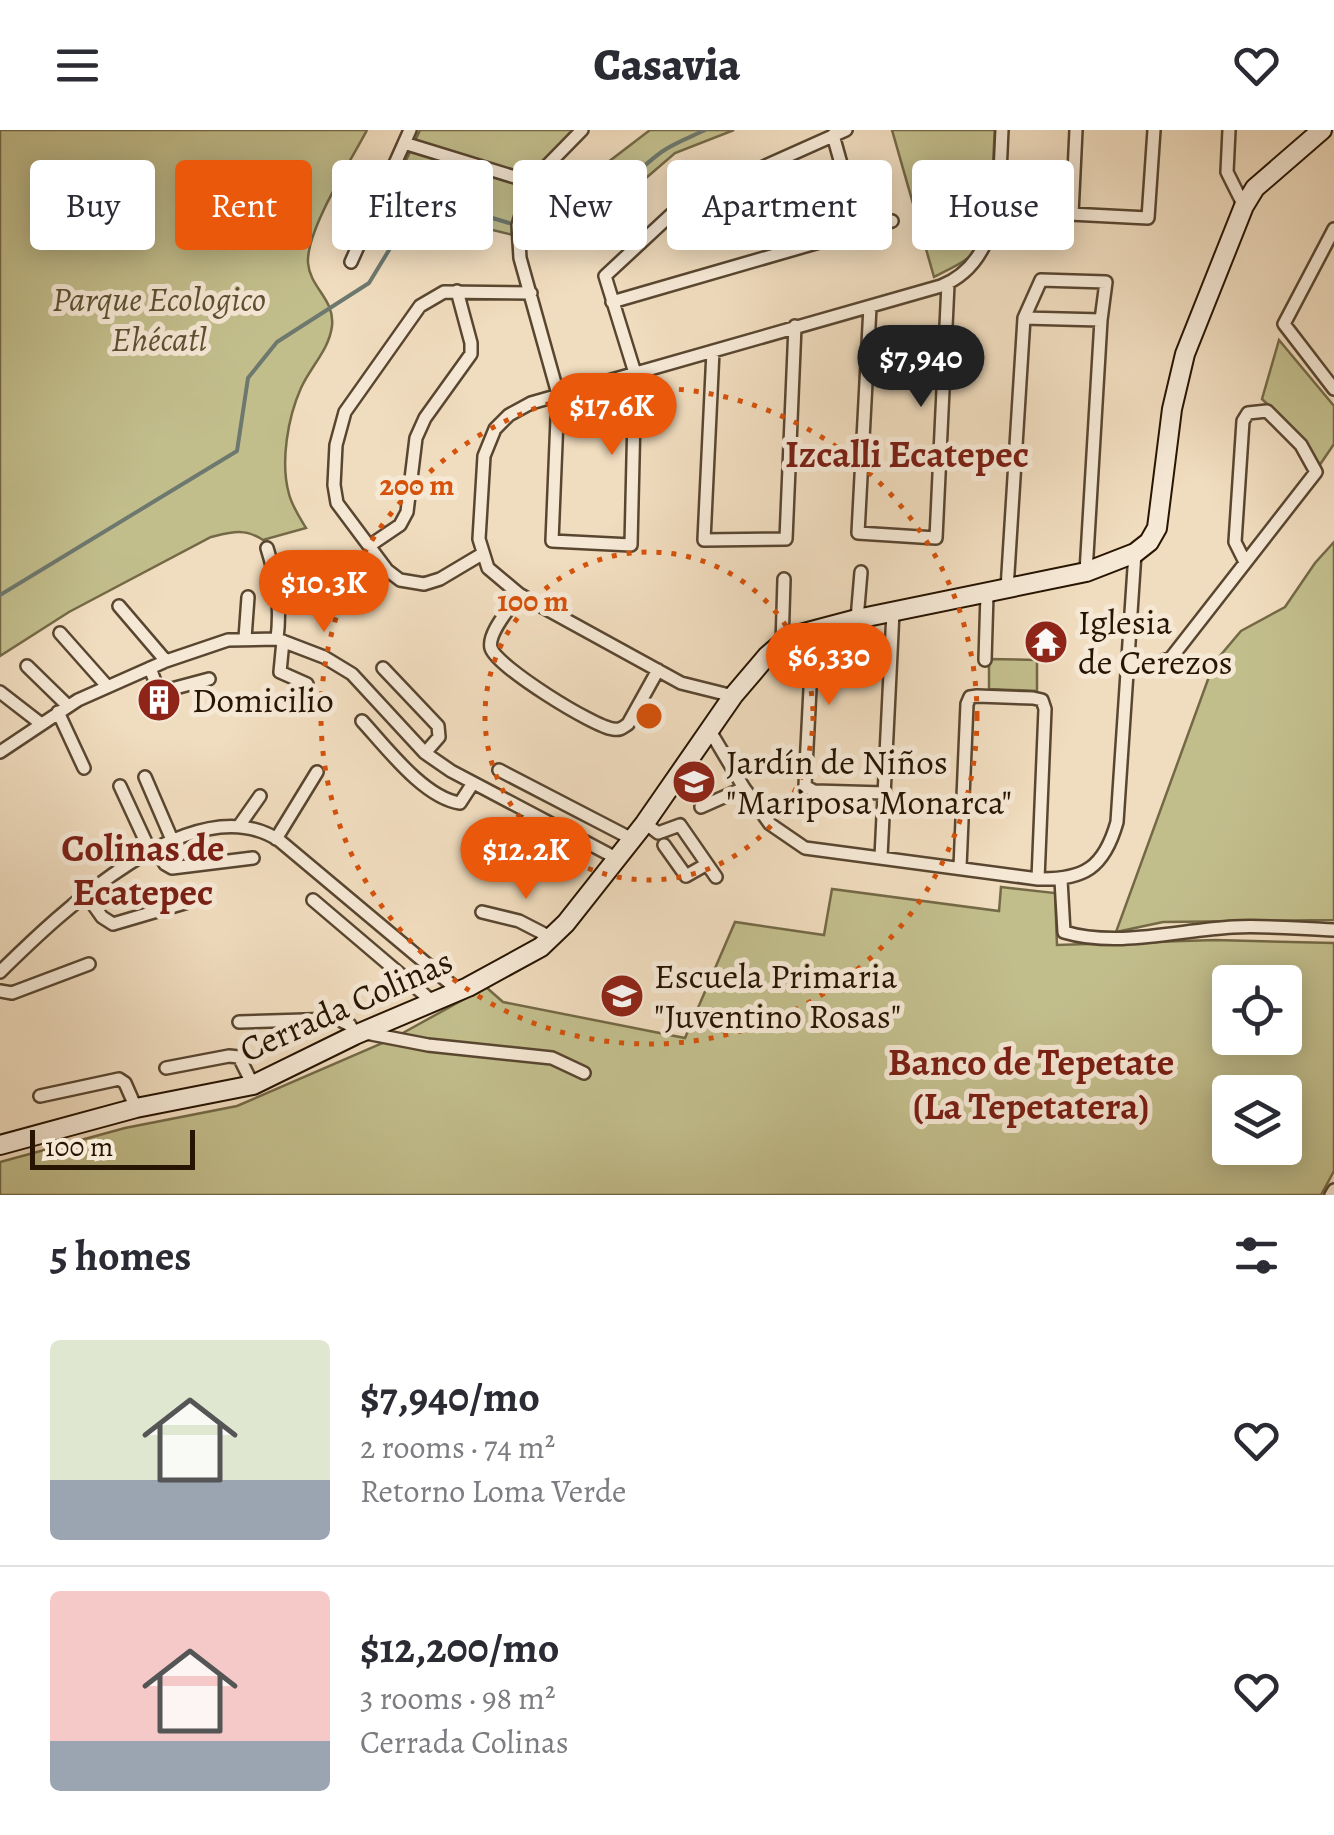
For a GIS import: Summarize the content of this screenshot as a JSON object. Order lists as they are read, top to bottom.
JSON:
{
  "streets": {
    "main road": ["Cerrada Colinas"]
  },
  "districts": ["Izcalli Ecatepec", "Colinas de Ecatepec", "Banco de Tepetate (La Tepetatera)"],
  "parks": ["Parque Ecologico Ehécatl"],
  "places": {
    "temple": ["Iglesia de Cerezos"],
    "building": ["Domicilio"],
    "school or university": ["Jardín de Niños \"Mariposa Monarca\"", "Escuela Primaria \"Juventino Rosas\""]
  },
  "scale_bar": "100 m",
  "page": {
    "header": "Casavia",
    "chip": [
      "Buy",
      "Rent",
      "Filters",
      "New",
      "Apartment",
      "House"
    ],
    "price": [
      "$7,940",
      "$17.6K",
      "$10.3K",
      "$6,330",
      "$12.2K"
    ],
    "scale": "100 m",
    "heading": "5 homes",
    "list": [
      {
        "name": "$7,940/mo",
        "note": "2 rooms · 74 m² · Retorno Loma Verde"
      },
      {
        "name": "$12,200/mo",
        "note": "3 rooms · 98 m² · Cerrada Colinas"
      }
    ]
  },
  "rings": ["200 m", "100 m"]
}
